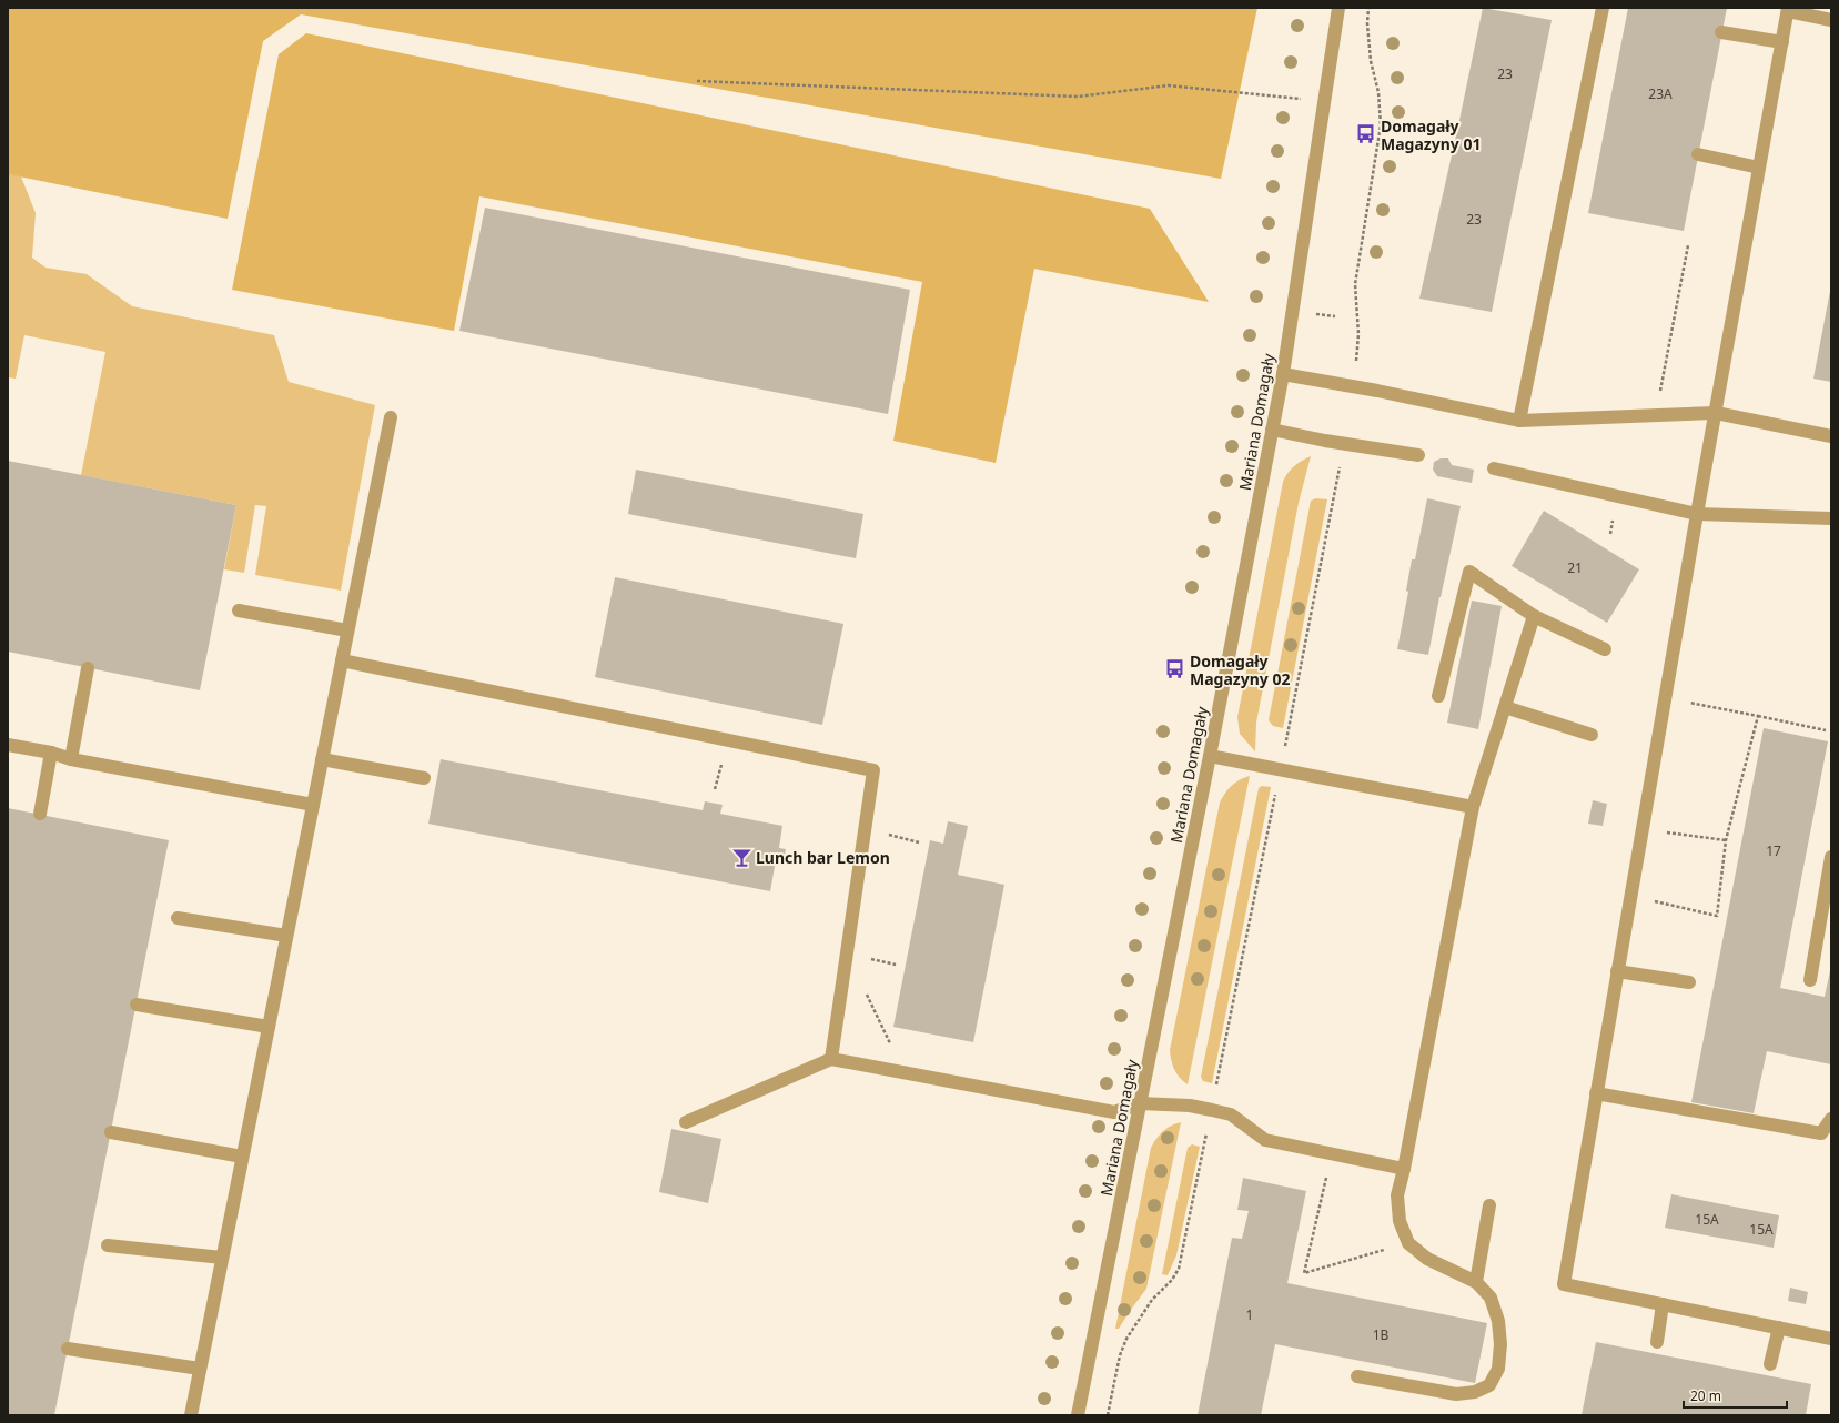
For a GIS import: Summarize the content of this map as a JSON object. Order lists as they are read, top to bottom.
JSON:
{
  "streets": {
    "street": ["Mariana Domagały"]
  },
  "places": {
    "bus stop": ["Domagały Magazyny 01", "Domagały Magazyny 02"],
    "bar": ["Lunch bar Lemon"]
  },
  "house_numbers": [
    "23",
    "23A",
    "23",
    "21",
    "17",
    "15A",
    "15A",
    "1",
    "1B"
  ],
  "scale_bar": "20 m"
}
